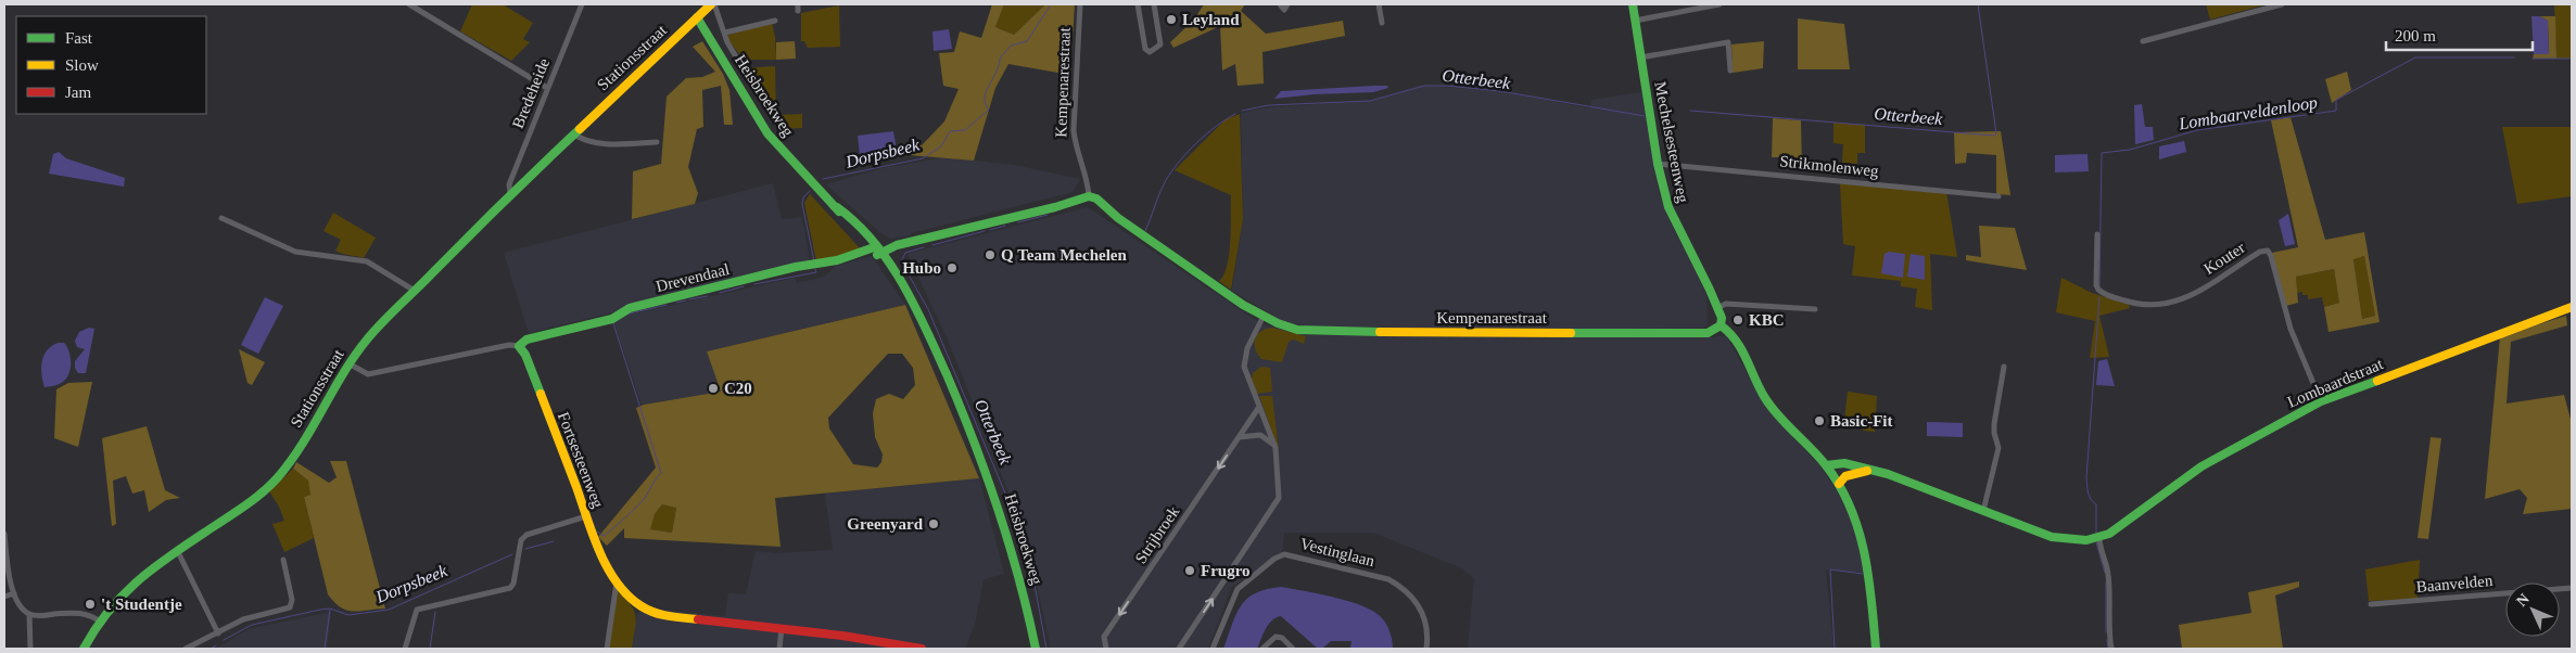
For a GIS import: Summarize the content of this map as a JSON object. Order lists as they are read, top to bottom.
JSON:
{
  "streets": {
    "street": [
      "Stationsstraat",
      "Kempenarestraat",
      "Bredeheide",
      "Heisbroekweg",
      "Mechelsesteenweg",
      "Strikmolenweg",
      "Kouter",
      "Drevendaal",
      "Lombaardstraat",
      "Fortsesteenweg",
      "Strijbroek",
      "Vestinglaan",
      "Baanvelden"
    ]
  },
  "crossings": [
    ["Stationsstraat", "Bredeheide"],
    ["Stationsstraat", "Heisbroekweg"],
    ["Kempenarestraat", "Mechelsesteenweg"],
    ["Kempenarestraat", "Drevendaal"],
    ["Heisbroekweg", "Drevendaal"],
    ["Mechelsesteenweg", "Strikmolenweg"],
    ["Kouter", "Lombaardstraat"],
    ["Drevendaal", "Fortsesteenweg"]
  ],
  "one_way": ["Strijbroek"],
  "water": ["Otterbeek", "Lombaarveldenloop", "Dorpsbeek"],
  "places": [
    "Leyland",
    "Q Team Mechelen",
    "Hubo",
    "KBC",
    "C20",
    "Basic-Fit",
    "Greenyard",
    "Frugro",
    "'t Studentje"
  ],
  "legend": ["Fast", "Slow", "Jam"],
  "scale_bar": "200 m",
  "north": "top left"
}
